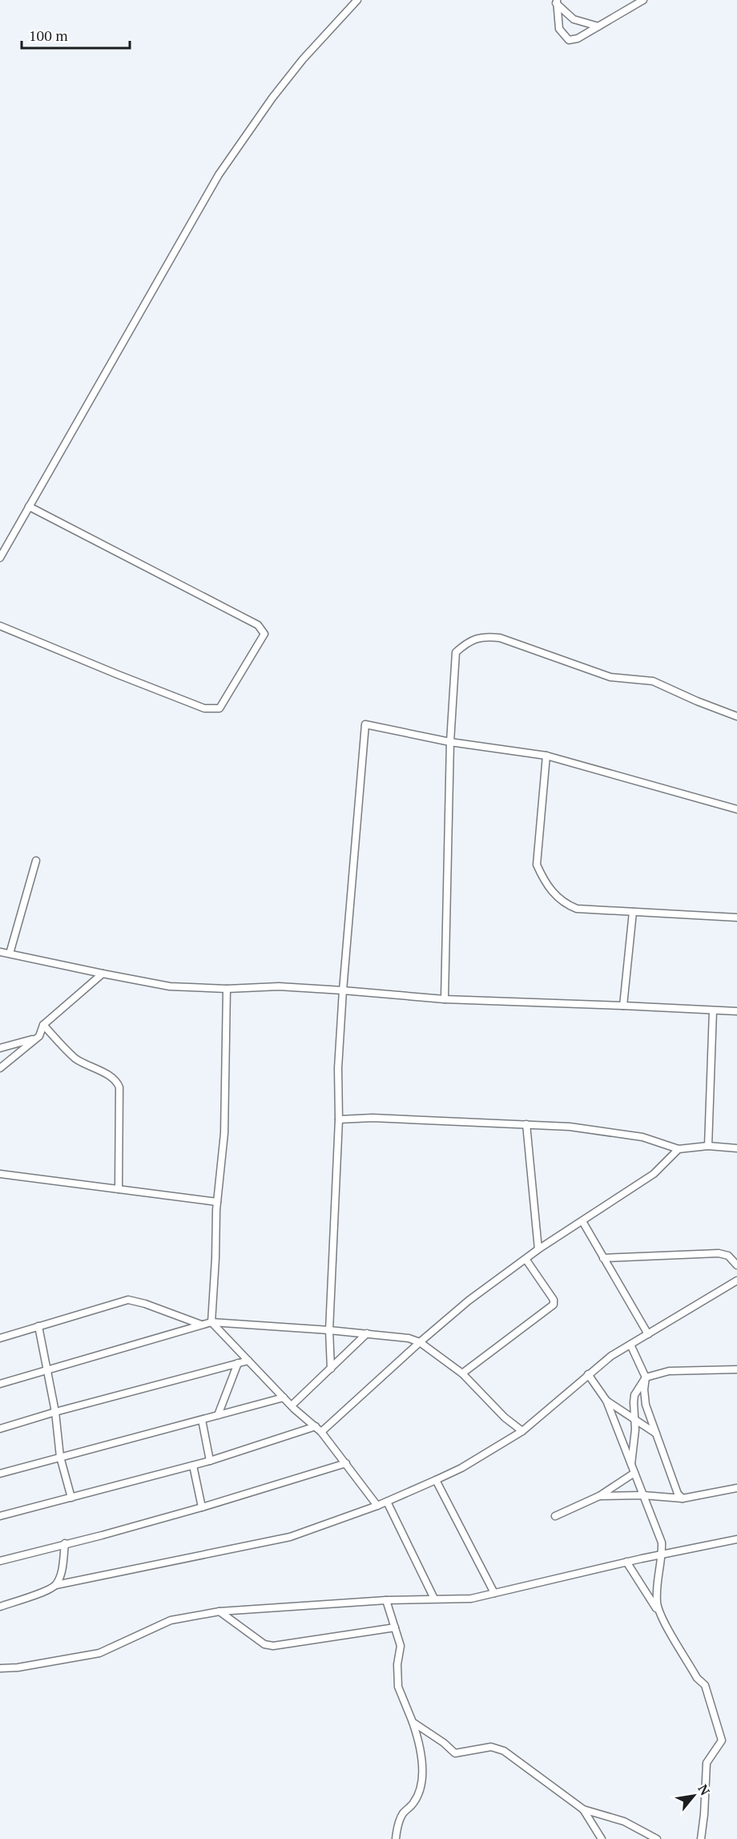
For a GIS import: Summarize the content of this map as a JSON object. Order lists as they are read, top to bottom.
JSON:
{
  "scale_bar": "100 m",
  "north": "top right"
}
